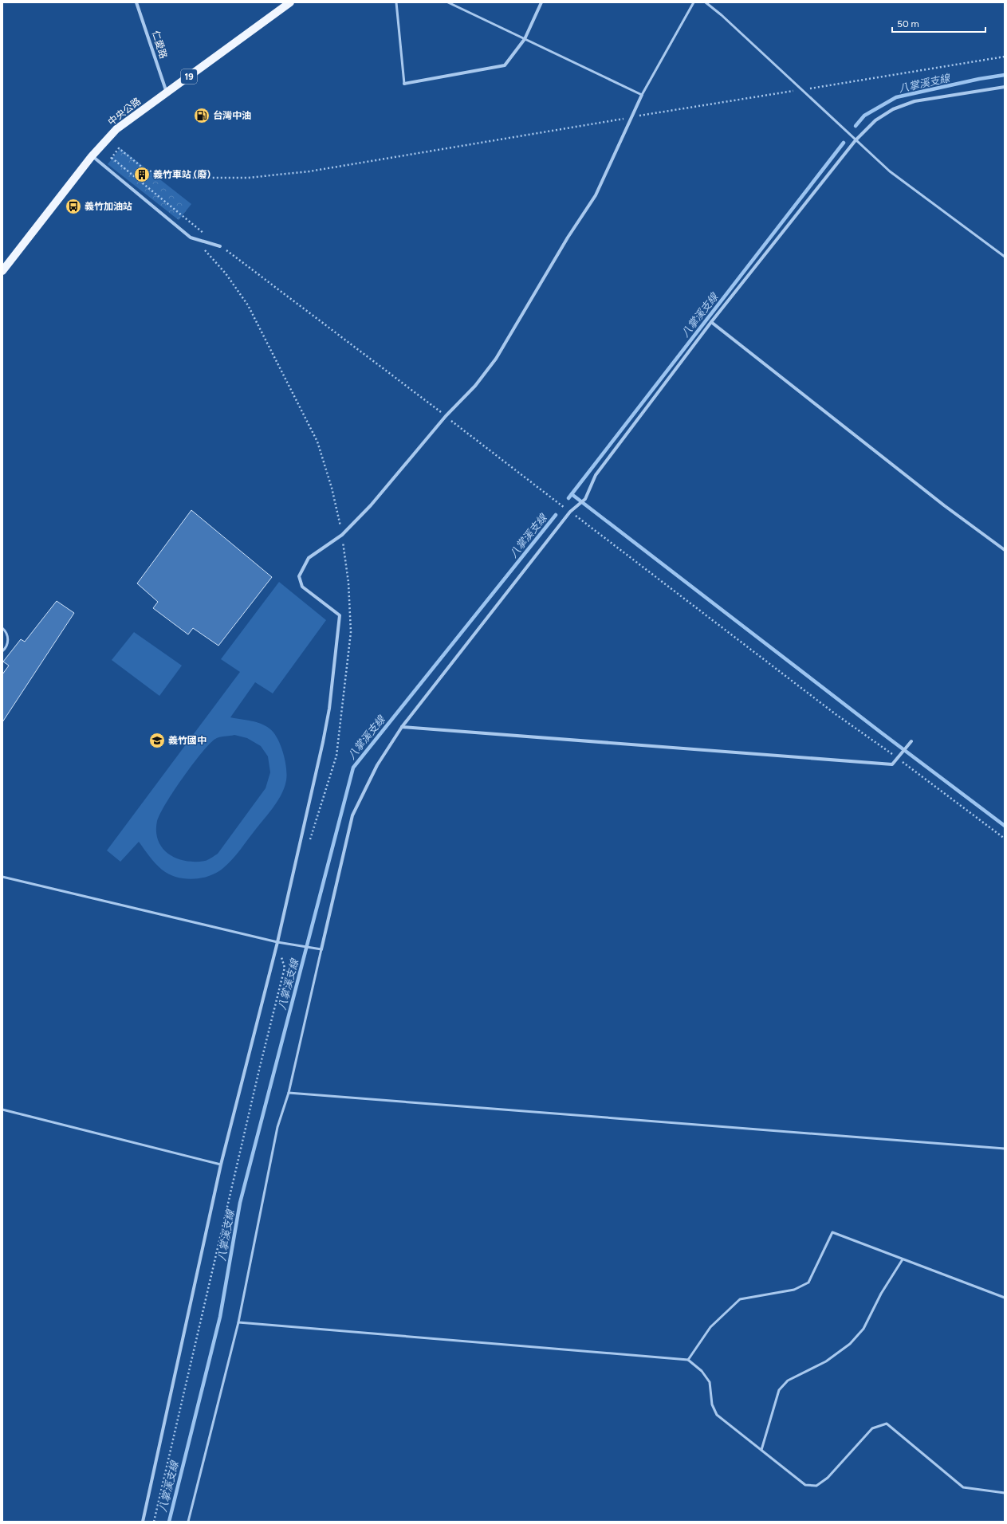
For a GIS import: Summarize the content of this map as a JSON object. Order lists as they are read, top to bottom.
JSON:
{
  "streets": {
    "main road": ["19", "中央公路"],
    "street": ["仁愛路"]
  },
  "crossings": [
    ["仁愛路", "中央公路"]
  ],
  "water": ["八掌溪支線"],
  "places": {
    "fuel station": ["台灣中油"],
    "building": ["義竹車站 (廢)"],
    "bus stop": ["義竹加油站"],
    "school or university": ["義竹國中"]
  },
  "scale_bar": "50 m"
}
